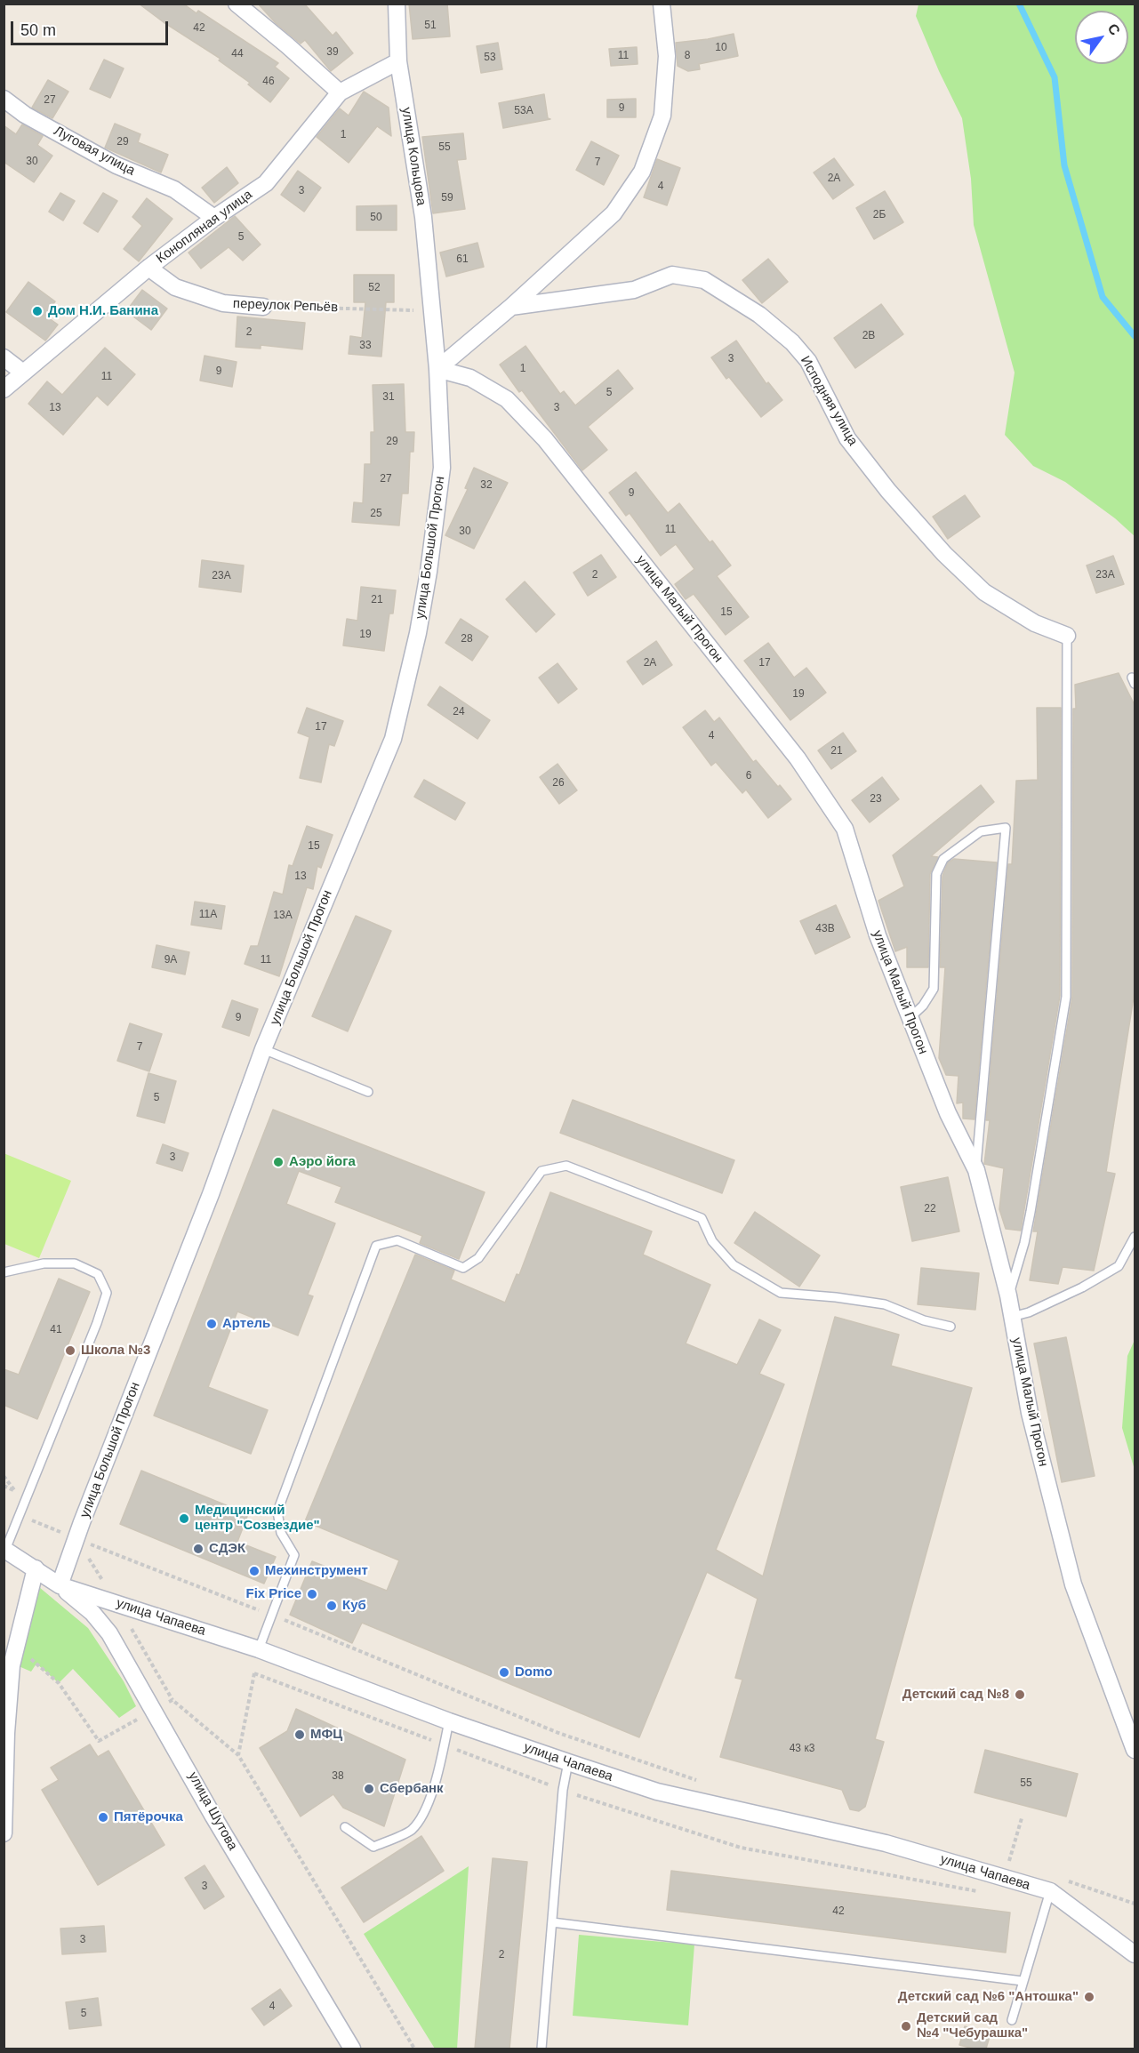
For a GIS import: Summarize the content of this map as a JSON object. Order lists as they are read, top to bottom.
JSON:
{
  "streets": {
    "street": [
      "Луговая улица",
      "улица Кольцова",
      "Конопляная улица",
      "переулок Репьёв",
      "Исподняя улица",
      "улица Большой Прогон",
      "улица Малый Прогон",
      "улица Чапаева",
      "улица Шутова"
    ]
  },
  "crossings": [
    ["Луговая улица", "Конопляная улица"],
    ["улица Кольцова", "Конопляная улица"],
    ["улица Кольцова", "переулок Репьёв"],
    ["улица Кольцова", "улица Большой Прогон"],
    ["Конопляная улица", "переулок Репьёв"],
    ["переулок Репьёв", "улица Большой Прогон"],
    ["улица Большой Прогон", "улица Малый Прогон"],
    ["улица Большой Прогон", "улица Чапаева"],
    ["улица Большой Прогон", "улица Шутова"],
    ["улица Чапаева", "улица Шутова"]
  ],
  "places": [
    "Дом Н.И. Банина",
    "Аэро йога",
    "Артель",
    "Школа №3",
    "Медицинский центр \"Созвездие\"",
    "СДЭК",
    "Мехинструмент",
    "Fix Price",
    "Куб",
    "Domo",
    "Детский сад №8",
    "МФЦ",
    "Сбербанк",
    "Пятёрочка",
    "Детский сад №6 \"Антошка\"",
    "Детский сад №4 \"Чебурашка\""
  ],
  "house_numbers": [
    "51",
    "42",
    "10",
    "39",
    "44",
    "11",
    "8",
    "53",
    "46",
    "27",
    "9",
    "53А",
    "1",
    "29",
    "55",
    "30",
    "7",
    "2А",
    "4",
    "3",
    "59",
    "2Б",
    "50",
    "5",
    "61",
    "52",
    "2",
    "2В",
    "33",
    "3",
    "1",
    "9",
    "11",
    "5",
    "31",
    "13",
    "3",
    "29",
    "27",
    "32",
    "9",
    "25",
    "11",
    "30",
    "2",
    "23А",
    "23А",
    "21",
    "15",
    "19",
    "28",
    "2А",
    "17",
    "19",
    "24",
    "17",
    "4",
    "21",
    "6",
    "26",
    "23",
    "15",
    "13",
    "11А",
    "13А",
    "43В",
    "9А",
    "11",
    "9",
    "7",
    "5",
    "3",
    "22",
    "41",
    "43 к3",
    "38",
    "55",
    "3",
    "42",
    "3",
    "2",
    "4",
    "5"
  ],
  "scale_bar": "50 m",
  "north": "top right"
}
